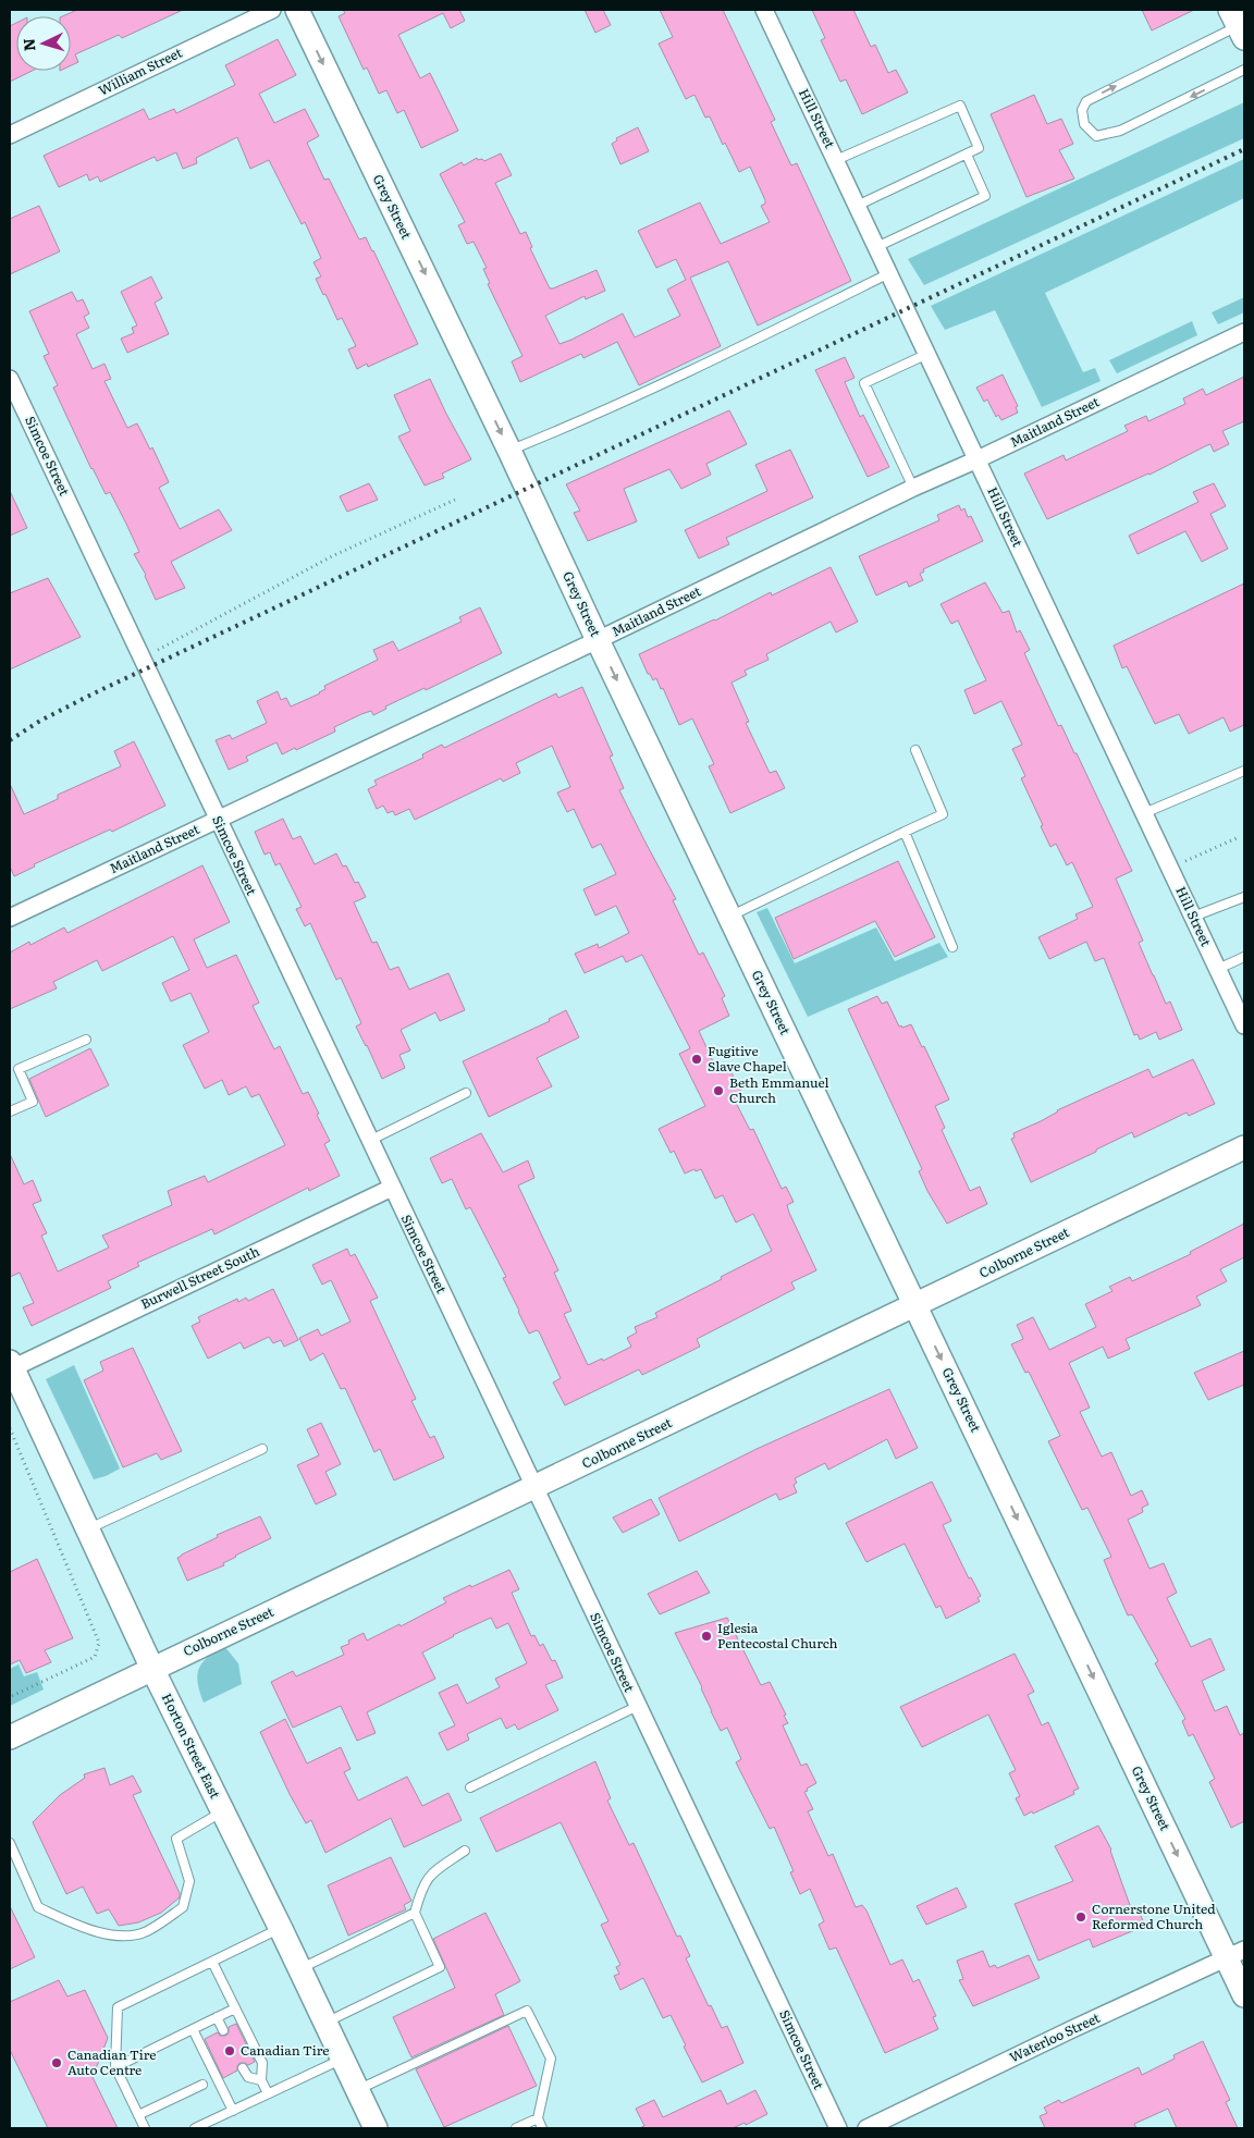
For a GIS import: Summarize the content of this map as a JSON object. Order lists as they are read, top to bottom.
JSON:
{
  "streets": {
    "street": [
      "William Street",
      "Hill Street",
      "Grey Street",
      "Maitland Street",
      "Simcoe Street",
      "Colborne Street",
      "Burwell Street South",
      "Horton Street East",
      "Waterloo Street"
    ]
  },
  "crossings": [
    ["Hill Street", "Maitland Street"],
    ["Grey Street", "Maitland Street"],
    ["Grey Street", "Colborne Street"],
    ["Grey Street", "Waterloo Street"],
    ["Maitland Street", "Simcoe Street"],
    ["Simcoe Street", "Colborne Street"],
    ["Simcoe Street", "Burwell Street South"],
    ["Colborne Street", "Horton Street East"],
    ["Burwell Street South", "Horton Street East"]
  ],
  "one_way": ["Grey Street"],
  "places": [
    "Fugitive Slave Chapel",
    "Beth Emmanuel Church",
    "Iglesia Pentecostal Church",
    "Cornerstone United Reformed Church",
    "Canadian Tire",
    "Canadian Tire Auto Centre"
  ],
  "north": "left"
}
